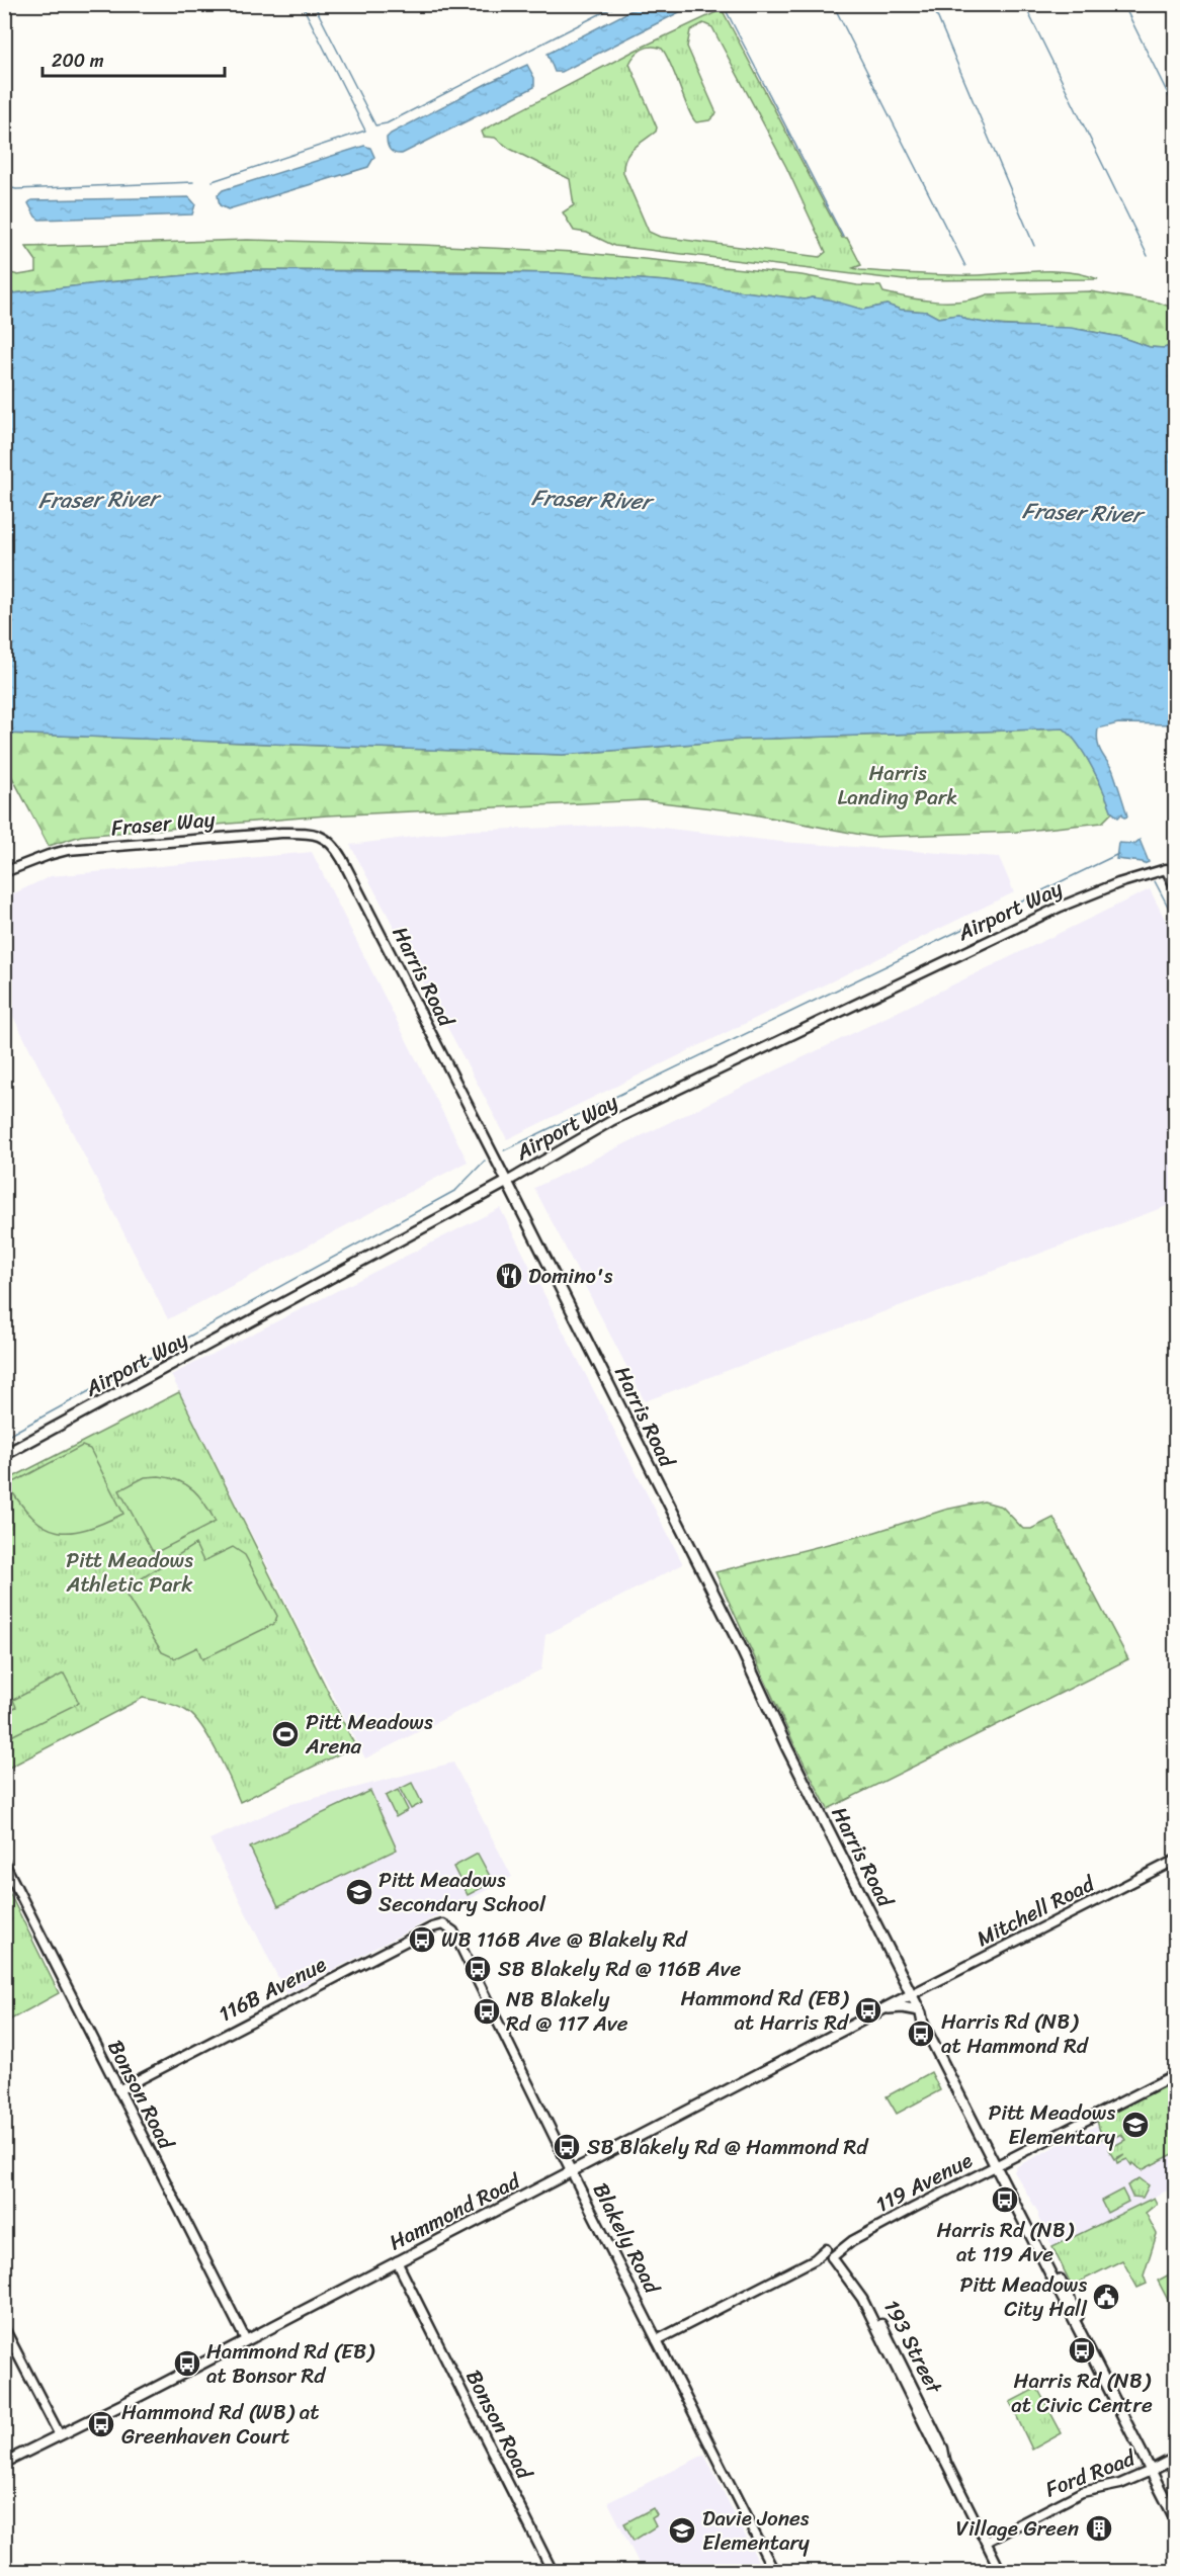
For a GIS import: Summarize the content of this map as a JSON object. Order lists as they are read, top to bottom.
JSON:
{
  "streets": {
    "main road": [
      "Airport Way",
      "Harris Road",
      "Hammond Road",
      "Ford Road"
    ],
    "street": [
      "Fraser Way",
      "Mitchell Road",
      "116B Avenue",
      "Bonson Road",
      "119 Avenue",
      "Blakely Road",
      "193 Street"
    ]
  },
  "crossings": [
    ["Fraser Way", "Harris Road"],
    ["Airport Way", "Harris Road"],
    ["Harris Road", "Mitchell Road"],
    ["Harris Road", "119 Avenue"],
    ["Harris Road", "Hammond Road"],
    ["Harris Road", "Ford Road"],
    ["Mitchell Road", "Hammond Road"],
    ["116B Avenue", "Bonson Road"],
    ["116B Avenue", "Blakely Road"],
    ["Bonson Road", "Hammond Road"],
    ["119 Avenue", "Blakely Road"],
    ["119 Avenue", "193 Street"],
    ["Hammond Road", "Blakely Road"],
    ["193 Street", "Ford Road"]
  ],
  "water": ["Fraser River"],
  "parks": ["Harris Landing Park", "Pitt Meadows Athletic Park"],
  "places": {
    "restaurant": ["Domino's"],
    "sports": ["Pitt Meadows Arena"],
    "school or university": ["Pitt Meadows Secondary School", "Pitt Meadows Elementary", "Davie Jones Elementary"],
    "bus stop": [
      "WB 116B Ave @ Blakely Rd",
      "SB Blakely Rd @ 116B Ave",
      "Hammond Rd (EB) at Harris Rd",
      "NB Blakely Rd @ 117 Ave",
      "Harris Rd (NB) at Hammond Rd",
      "SB Blakely Rd @ Hammond Rd",
      "Harris Rd (NB) at 119 Ave",
      "Harris Rd (NB) at Civic Centre",
      "Hammond Rd (EB) at Bonsor Rd",
      "Hammond Rd (WB) at Greenhaven Court"
    ],
    "public building": ["Pitt Meadows City Hall"],
    "building": ["Village Green"]
  },
  "scale_bar": "200 m"
}
